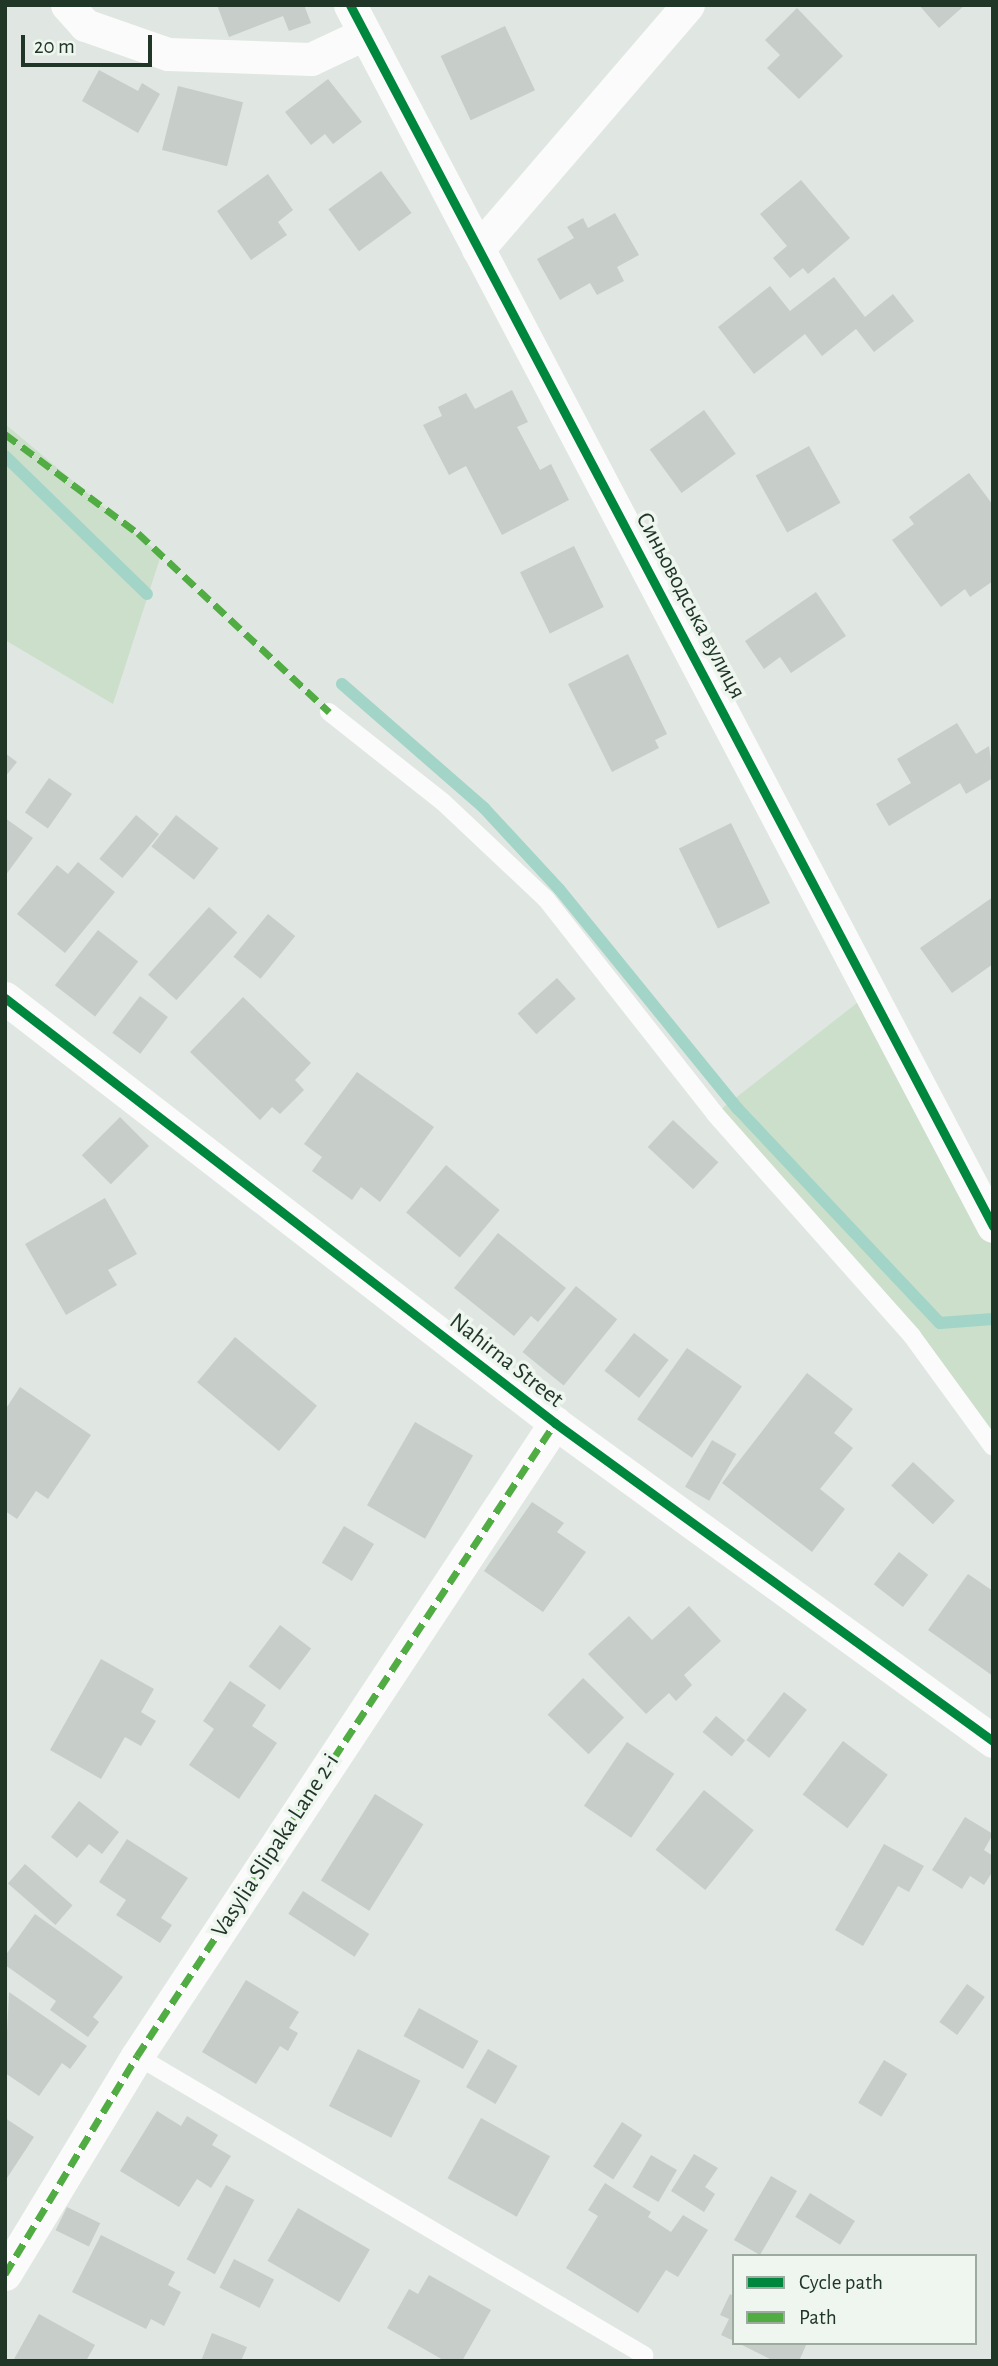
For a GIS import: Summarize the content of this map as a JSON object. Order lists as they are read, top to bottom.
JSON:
{
  "streets": {
    "street": ["Синьоводська вулиця", "Nahirna Street", "Vasylia Slipaka Lane 2-i"]
  },
  "crossings": [
    ["Nahirna Street", "Vasylia Slipaka Lane 2-i"]
  ],
  "legend": ["Cycle path", "Path"],
  "scale_bar": "20 m"
}
